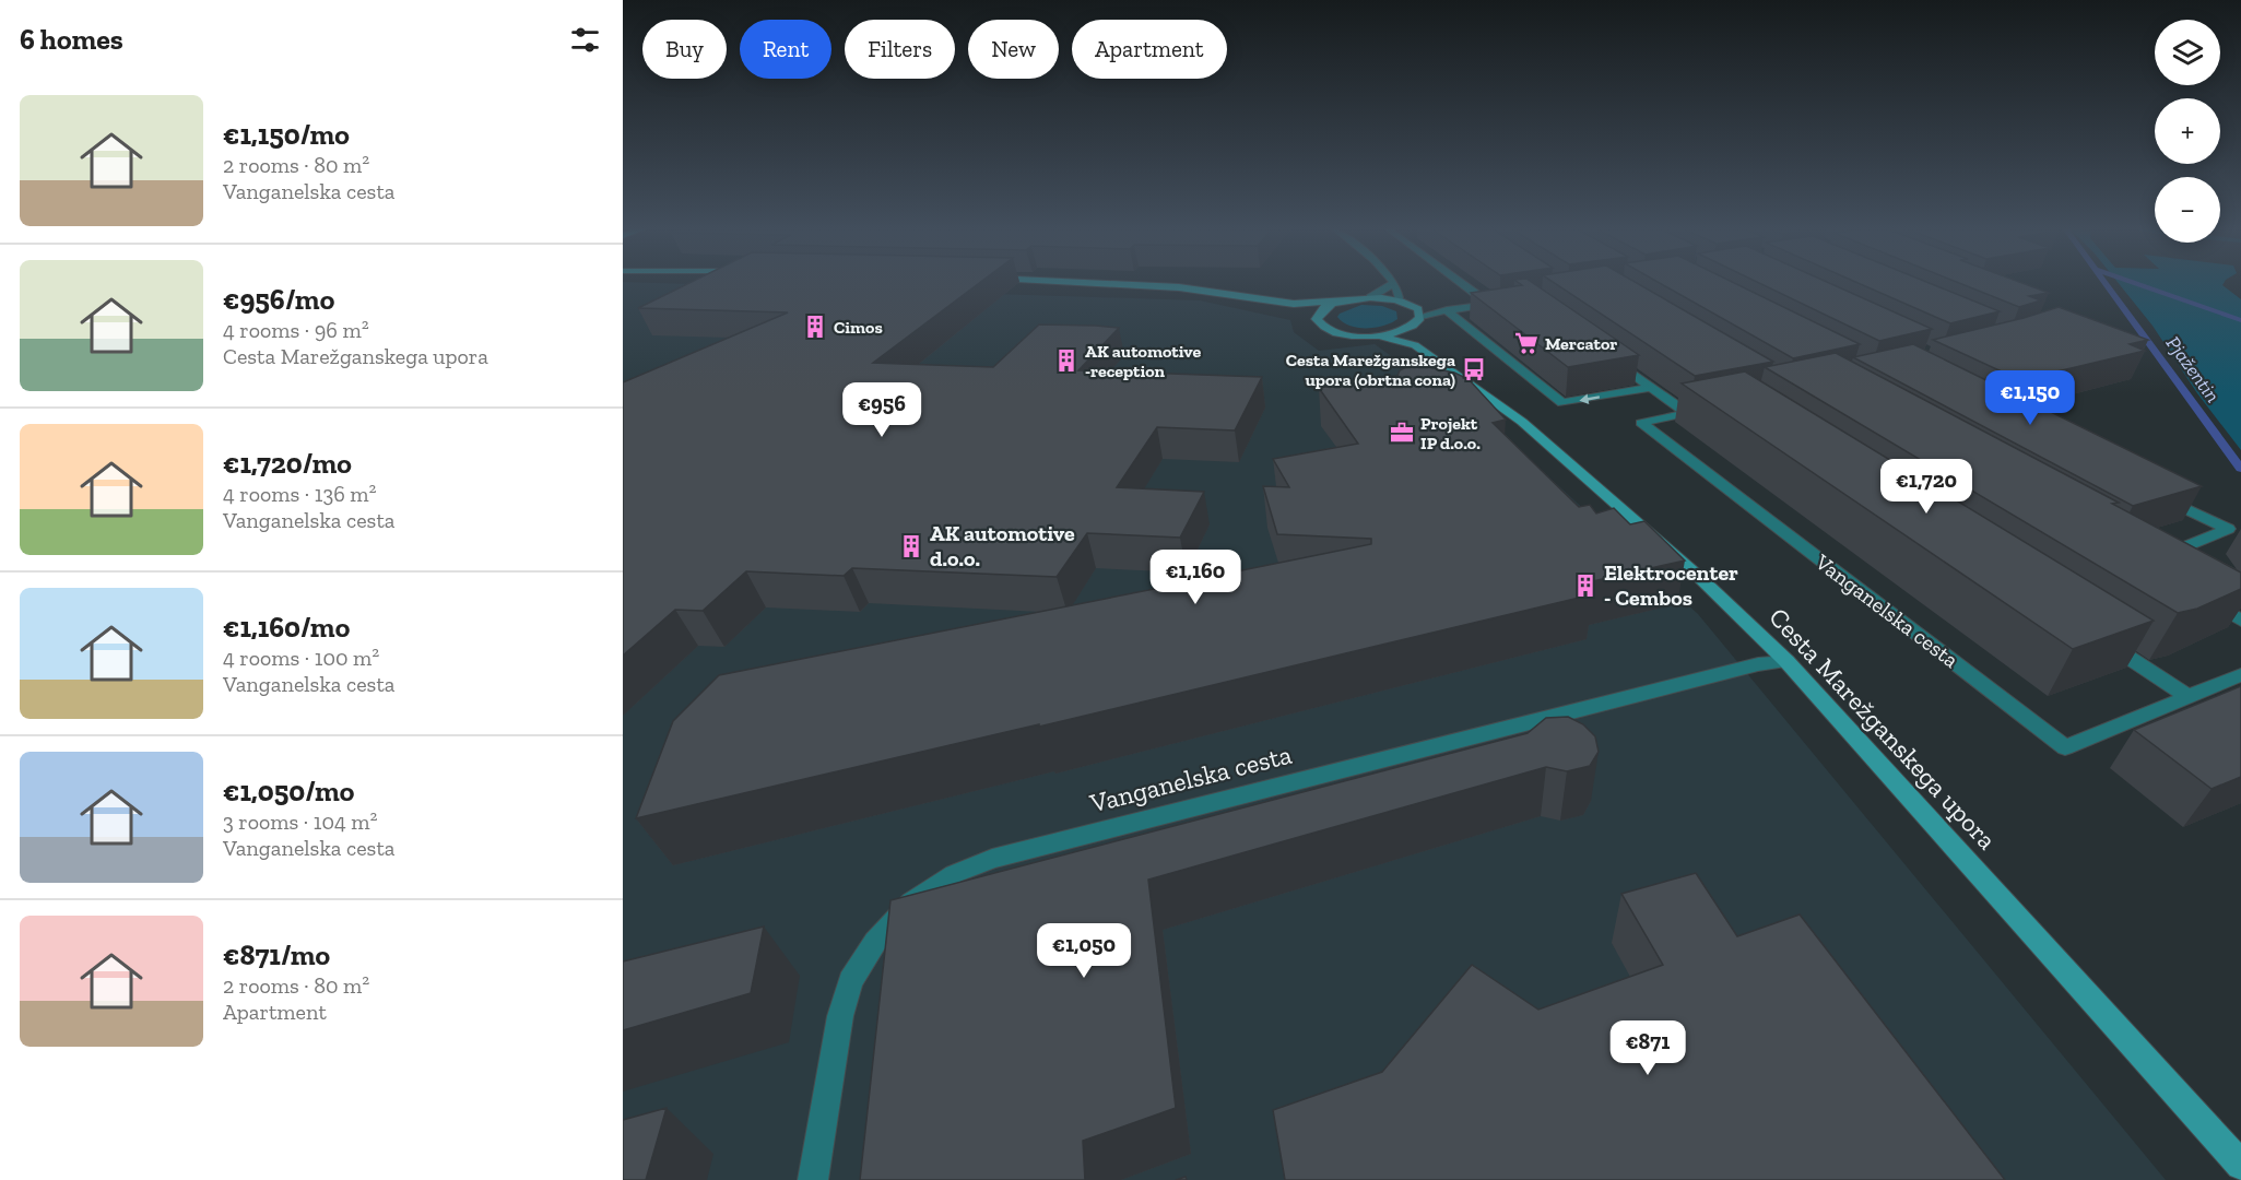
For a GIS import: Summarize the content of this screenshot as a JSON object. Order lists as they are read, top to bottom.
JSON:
{
  "streets": {
    "street": ["Vanganelska cesta", "Cesta Marežganskega upora"]
  },
  "crossings": [
    ["Vanganelska cesta", "Cesta Marežganskega upora"]
  ],
  "water": ["Pjažentin"],
  "places": {
    "building": [
      "Cimos",
      "AK automotive -reception",
      "AK automotive d.o.o.",
      "Elektrocenter - Cembos"
    ],
    "supermarket": ["Mercator"],
    "bus stop": ["Cesta Marežganskega upora (obrtna cona)"],
    "office": ["Projekt IP d.o.o."]
  },
  "page": {
    "heading": "6 homes",
    "map_buttons": ["+", "−"],
    "chip": [
      "Buy",
      "Rent",
      "Filters",
      "New",
      "Apartment"
    ],
    "list": [
      {
        "name": "€1,150/mo",
        "note": "2 rooms · 80 m² · Vanganelska cesta"
      },
      {
        "name": "€956/mo",
        "note": "4 rooms · 96 m² · Cesta Marežganskega upora"
      },
      {
        "name": "€1,720/mo",
        "note": "4 rooms · 136 m² · Vanganelska cesta"
      },
      {
        "name": "€1,160/mo",
        "note": "4 rooms · 100 m² · Vanganelska cesta"
      },
      {
        "name": "€1,050/mo",
        "note": "3 rooms · 104 m² · Vanganelska cesta"
      },
      {
        "name": "€871/mo",
        "note": "2 rooms · 80 m² · Apartment"
      }
    ],
    "price": [
      "€1,150",
      "€956",
      "€1,720",
      "€1,160",
      "€1,050",
      "€871"
    ]
  }
}
